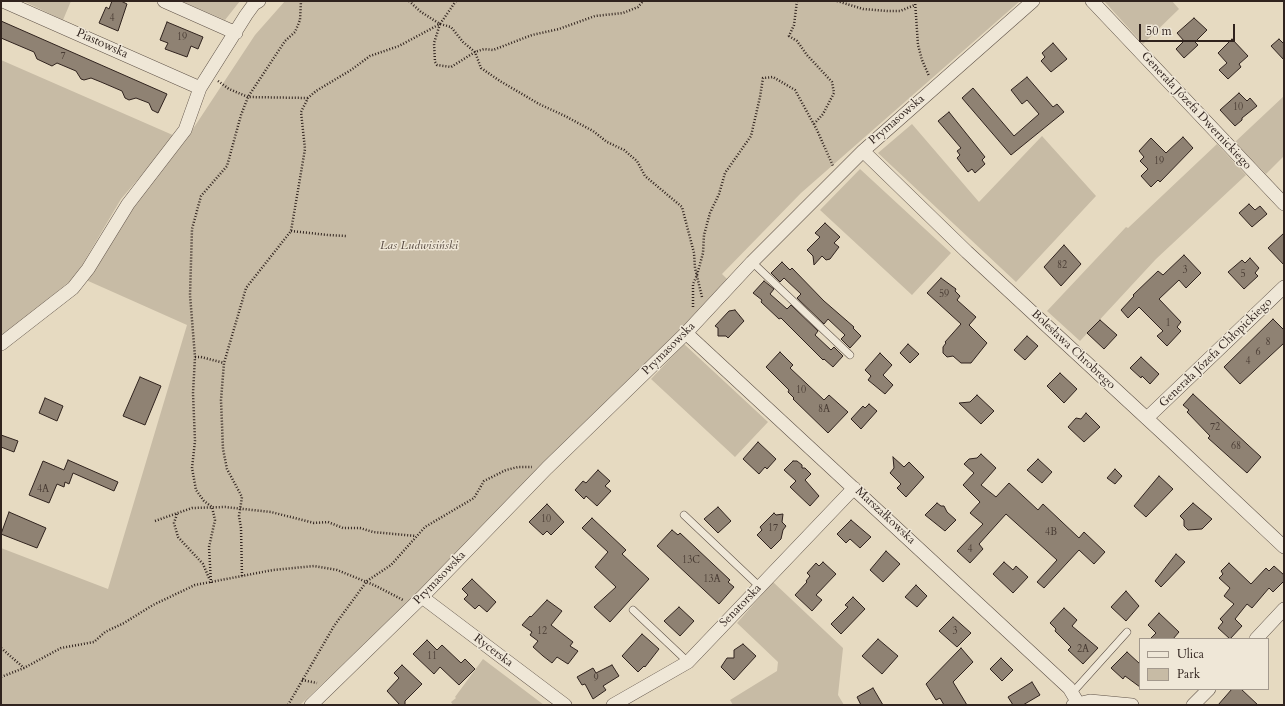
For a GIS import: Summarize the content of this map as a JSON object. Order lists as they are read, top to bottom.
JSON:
{
  "streets": {
    "street": [
      "Piastowska",
      "Generała Józefa Dwernickiego",
      "Prymasowska",
      "Bolesława Chrobrego",
      "Generała Józefa Chłopickiego",
      "Marszałkowska",
      "Senatorska",
      "Rycerska"
    ]
  },
  "crossings": [
    ["Prymasowska", "Bolesława Chrobrego"],
    ["Prymasowska", "Marszałkowska"],
    ["Prymasowska", "Rycerska"],
    ["Bolesława Chrobrego", "Generała Józefa Chłopickiego"],
    ["Marszałkowska", "Senatorska"]
  ],
  "parks": ["Las Ludwisiński"],
  "house_numbers": [
    "4",
    "19",
    "7",
    "10",
    "19",
    "82",
    "3",
    "5",
    "59",
    "1",
    "8",
    "6",
    "4",
    "10",
    "8A",
    "72",
    "68",
    "4A",
    "10",
    "17",
    "4B",
    "4",
    "13C",
    "13A",
    "12",
    "3",
    "2A",
    "11",
    "9"
  ],
  "legend": ["Ulica", "Park"],
  "scale_bar": "50 m"
}
